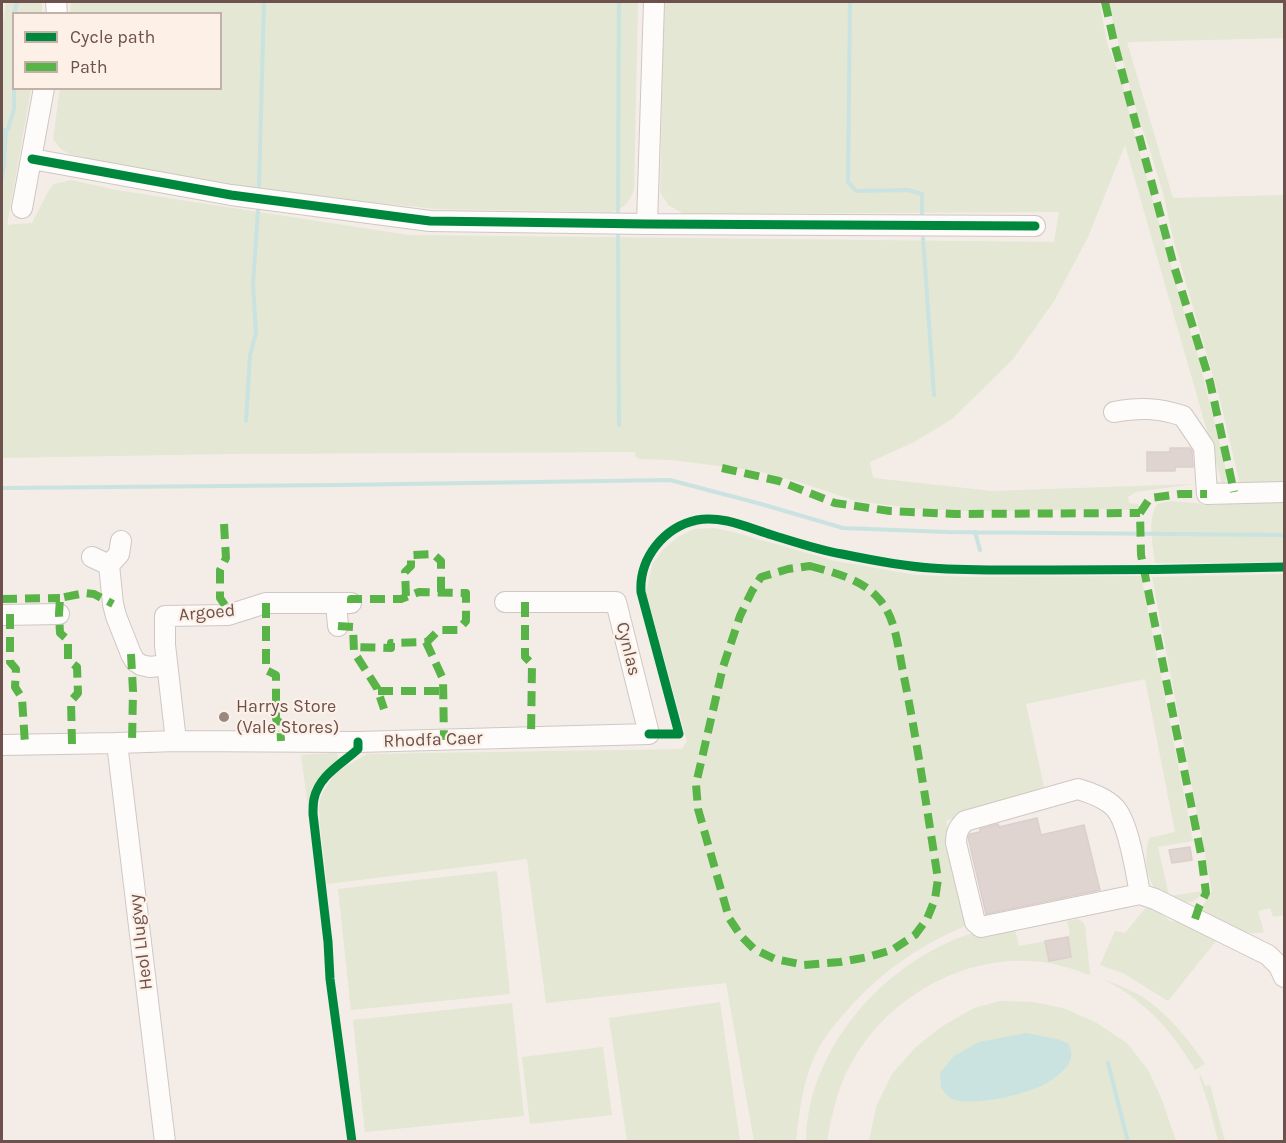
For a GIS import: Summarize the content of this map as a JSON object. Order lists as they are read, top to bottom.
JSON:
{
  "streets": {
    "street": [
      "Argoed",
      "Cynlas",
      "Rhodfa Caer",
      "Heol Llugwy"
    ]
  },
  "crossings": [
    ["Argoed", "Rhodfa Caer"],
    ["Cynlas", "Rhodfa Caer"],
    ["Rhodfa Caer", "Heol Llugwy"]
  ],
  "places": ["Harrys Store (Vale Stores)"],
  "legend": ["Cycle path", "Path"]
}
